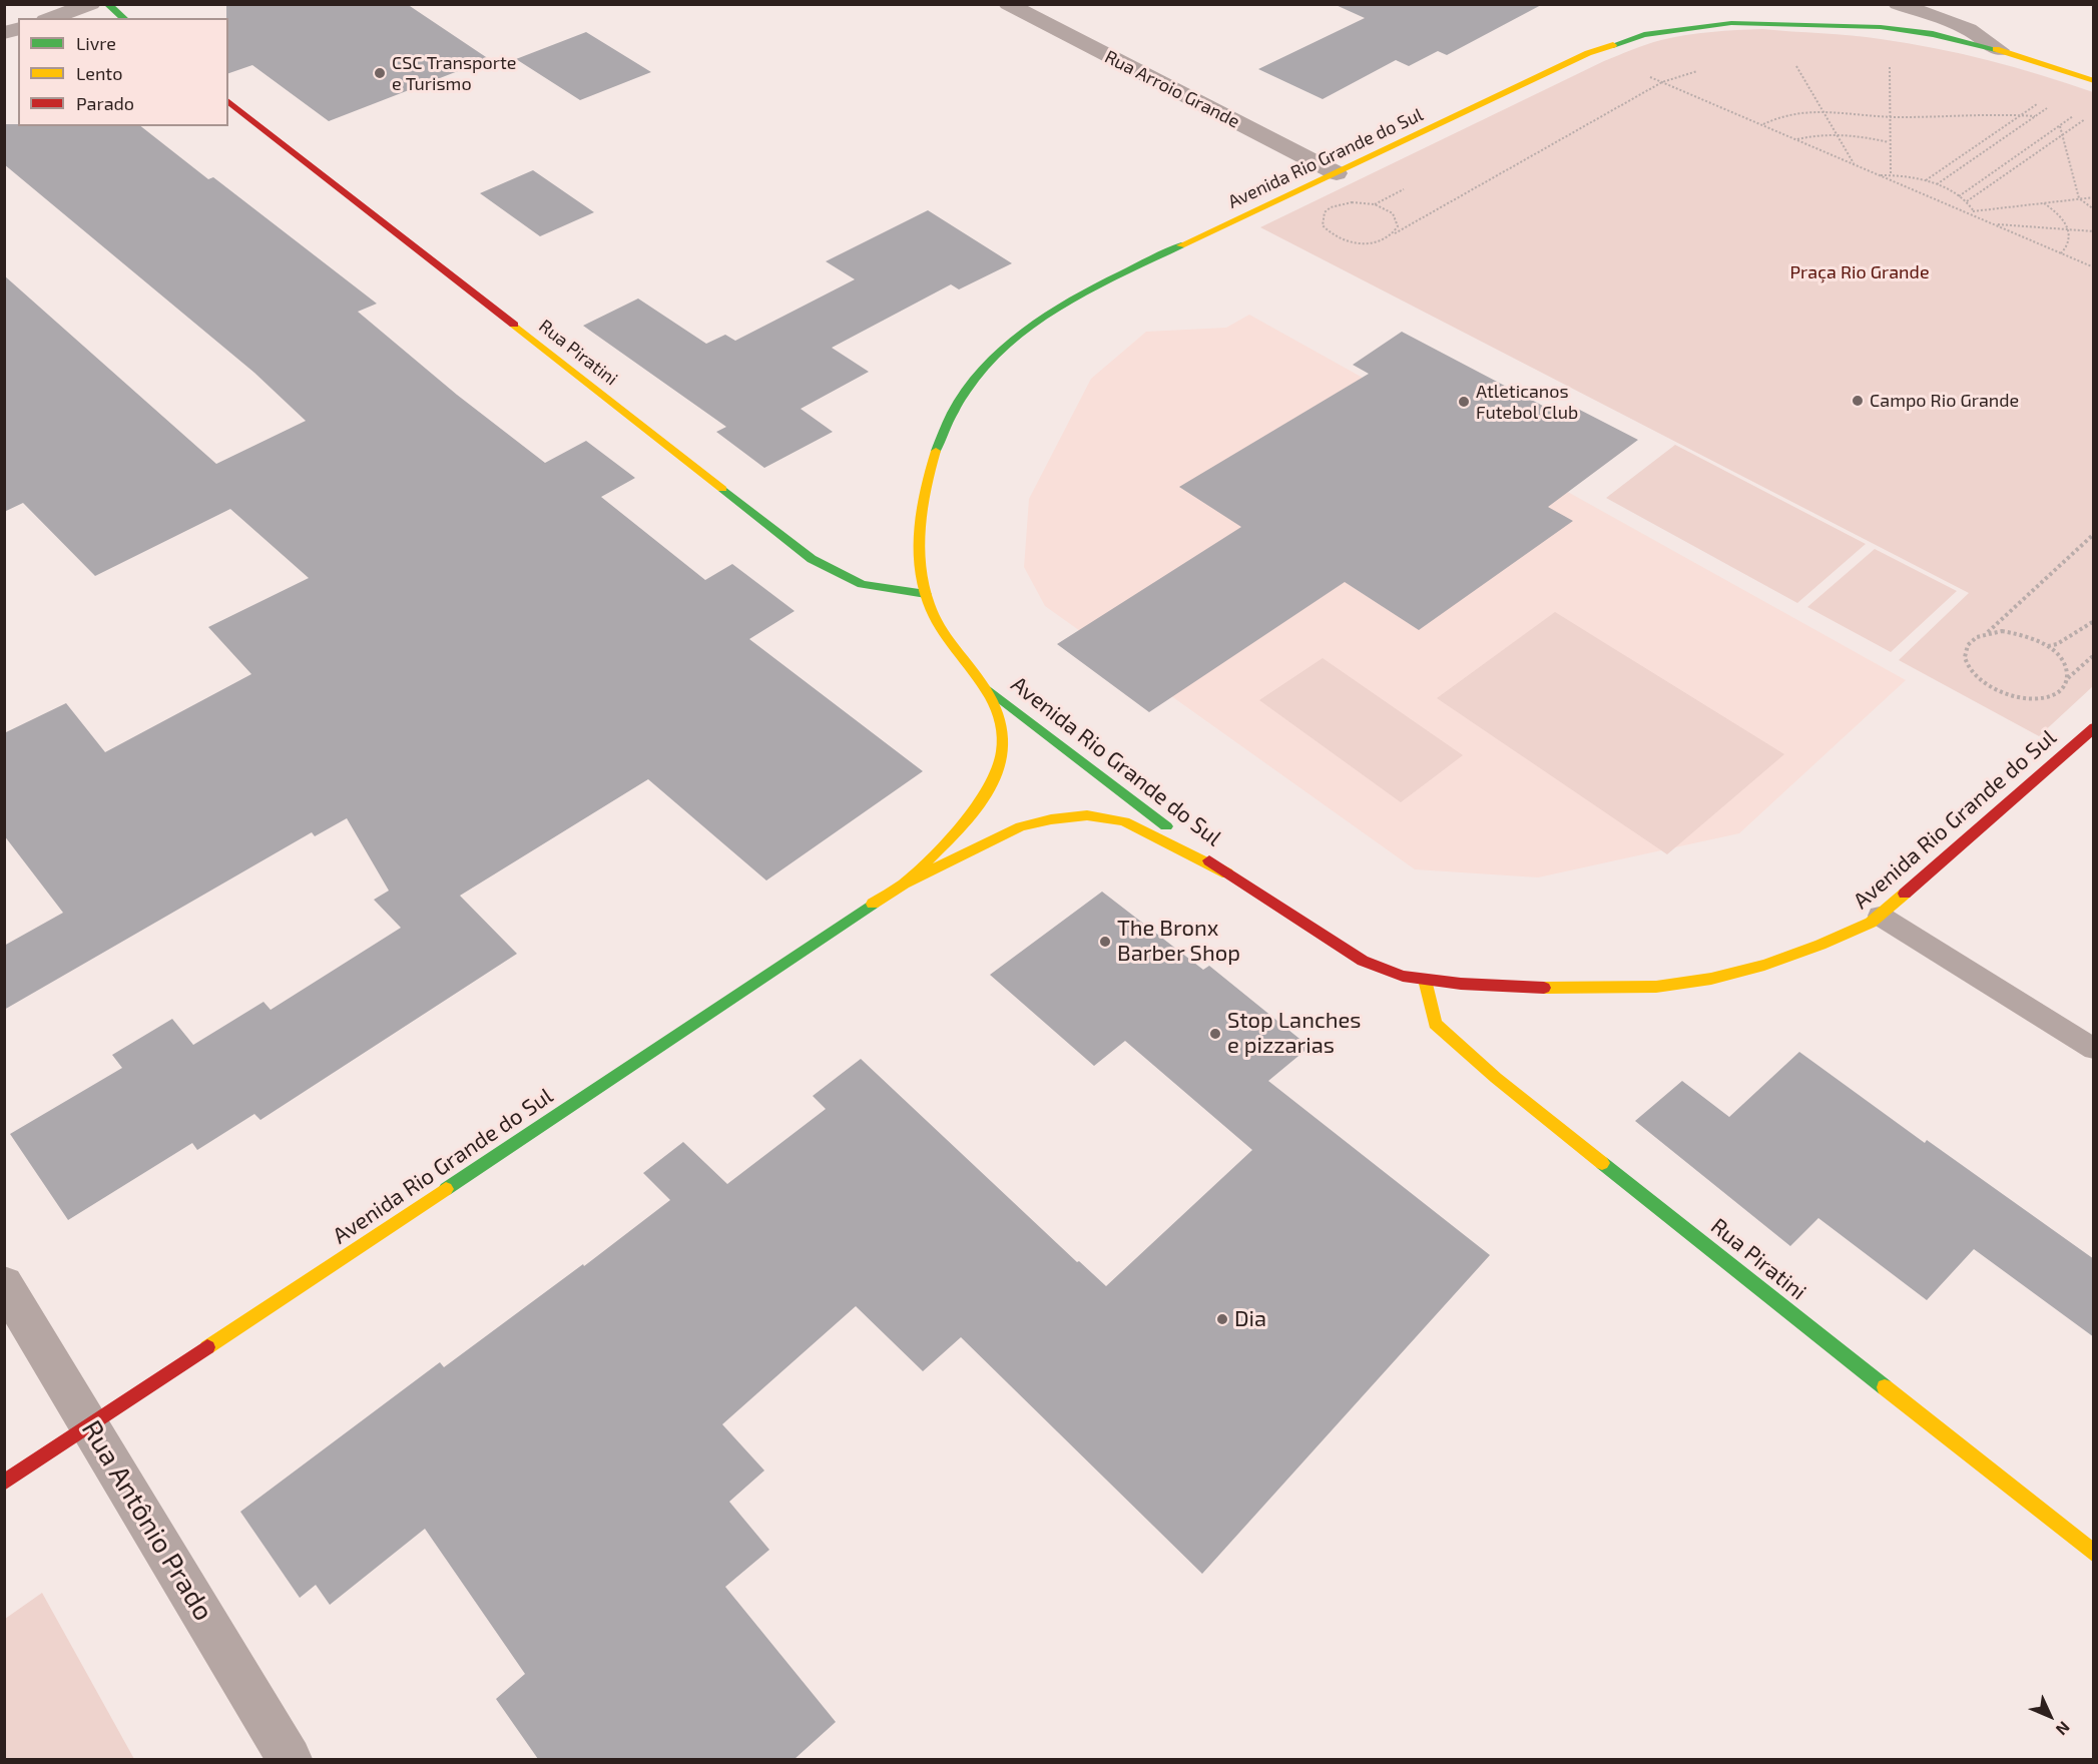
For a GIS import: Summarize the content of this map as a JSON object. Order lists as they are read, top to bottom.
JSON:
{
  "streets": {
    "street": [
      "Rua Arroio Grande",
      "Avenida Rio Grande do Sul",
      "Rua Piratini",
      "Rua Antônio Prado"
    ]
  },
  "crossings": [
    ["Rua Arroio Grande", "Avenida Rio Grande do Sul"],
    ["Avenida Rio Grande do Sul", "Rua Piratini"],
    ["Avenida Rio Grande do Sul", "Rua Antônio Prado"]
  ],
  "parks": ["Praça Rio Grande"],
  "places": [
    "CSC Transporte e Turismo",
    "Campo Rio Grande",
    "Atleticanos Futebol Club",
    "The Bronx Barber Shop",
    "Stop Lanches e pizzarias",
    "Dia"
  ],
  "legend": ["Livre", "Lento", "Parado"],
  "north": "bottom right"
}
